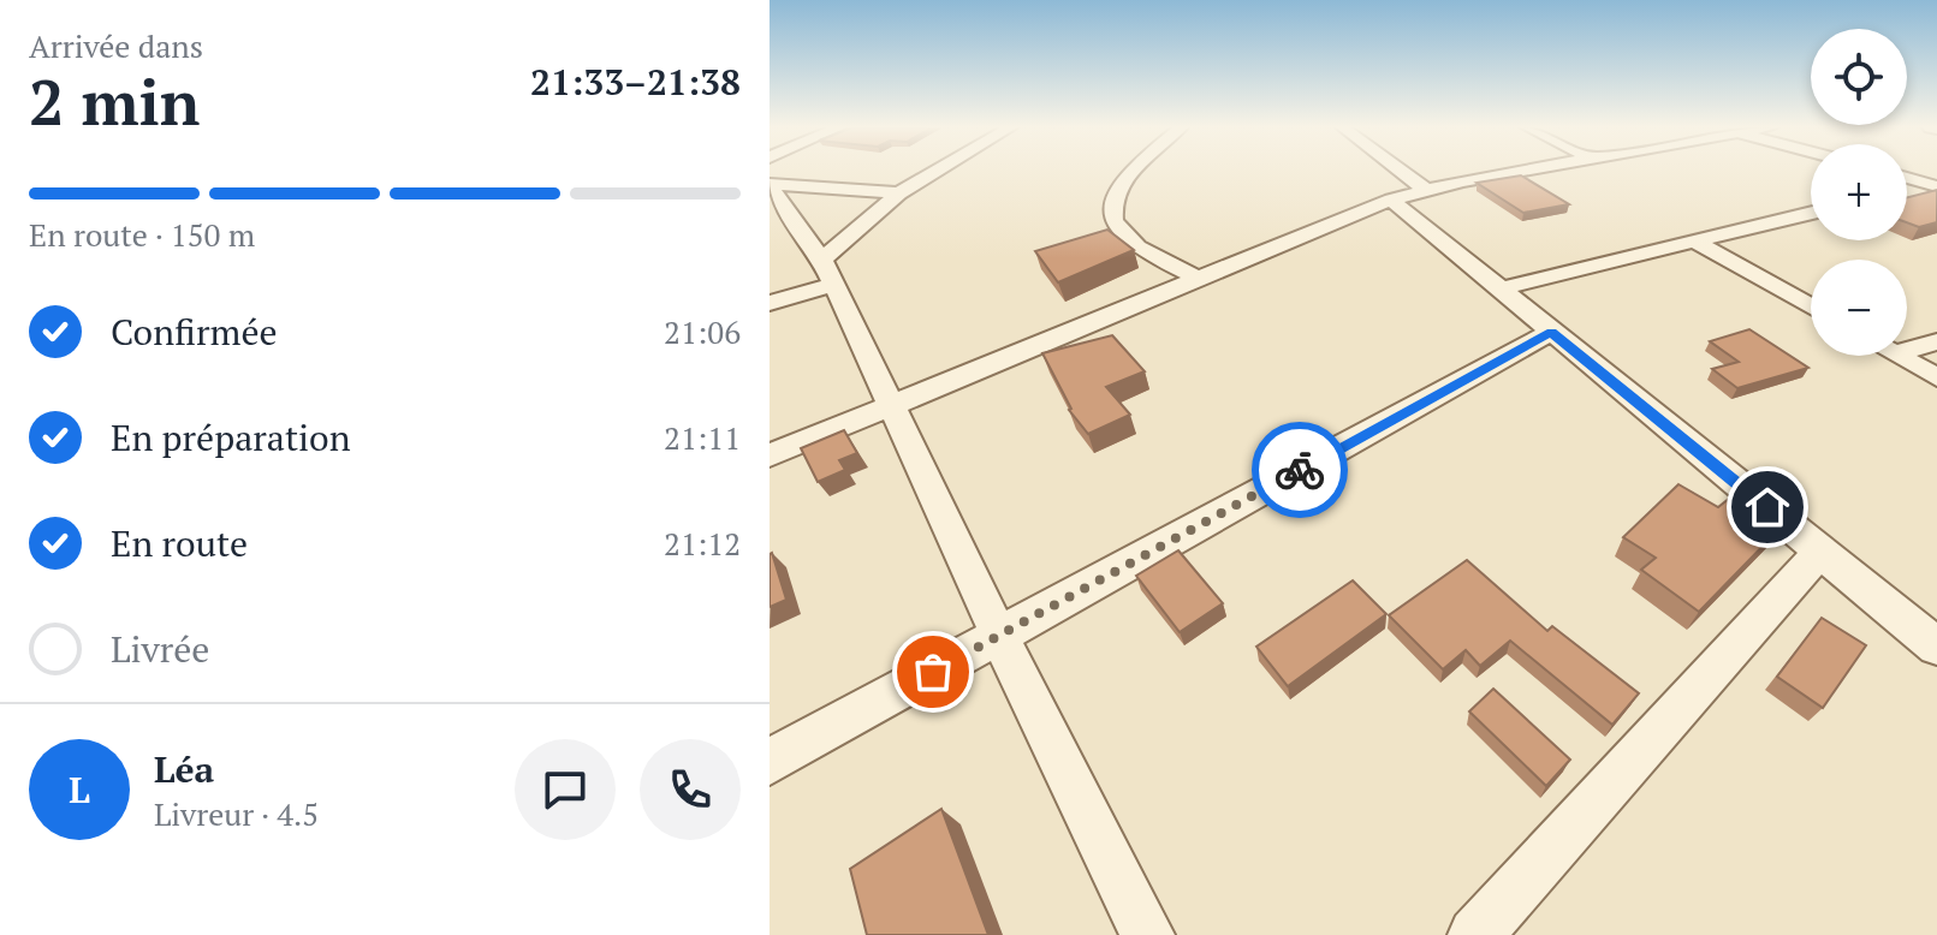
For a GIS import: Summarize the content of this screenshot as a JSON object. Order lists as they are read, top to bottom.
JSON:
{
  "page": {
    "heading": ["2 min", "Arrivée dans", "21:33–21:38"],
    "panel": ["Léa", "Livreur · 4.5"],
    "map_buttons": ["+", "−"],
    "bar": "En route · 150 m",
    "list": [
      ["Confirmée", "21:06"],
      ["En préparation", "21:11"],
      ["En route", "21:12"],
      "Livrée"
    ],
    "round": "L"
  }
}
